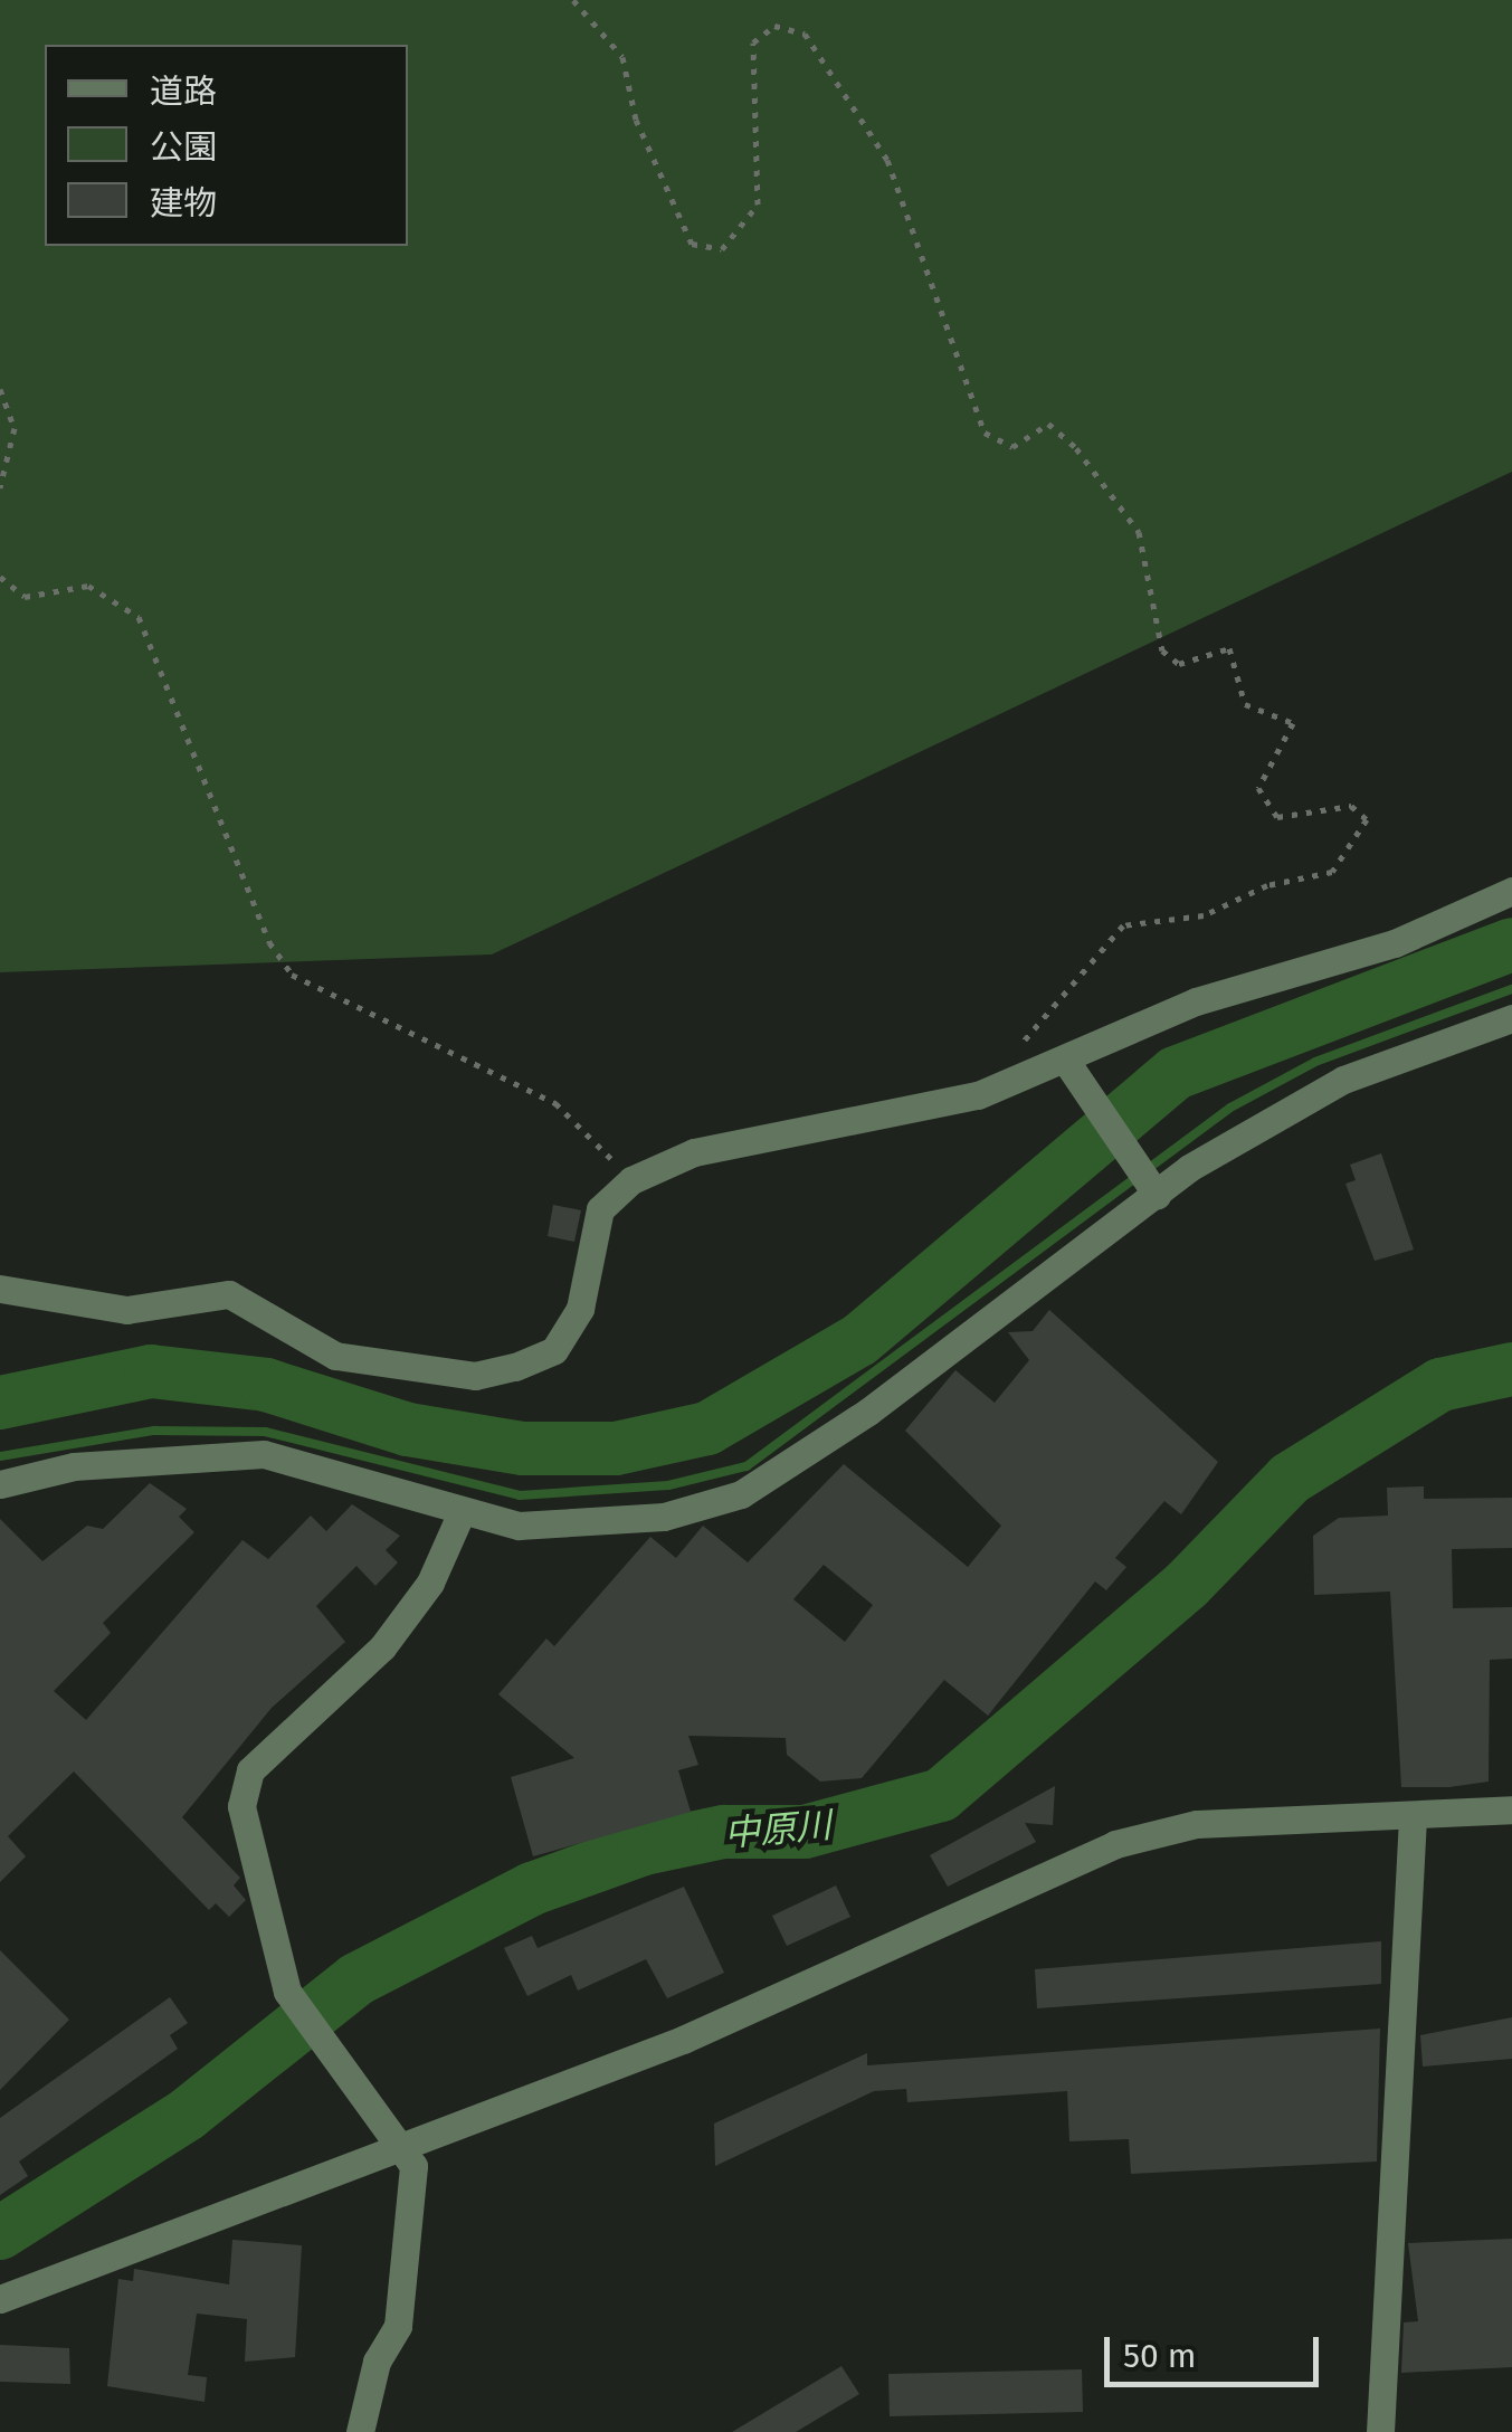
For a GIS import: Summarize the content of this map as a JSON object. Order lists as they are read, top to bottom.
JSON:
{
  "water": ["中原川"],
  "legend": ["道路", "公園", "建物"],
  "scale_bar": "50 m"
}
